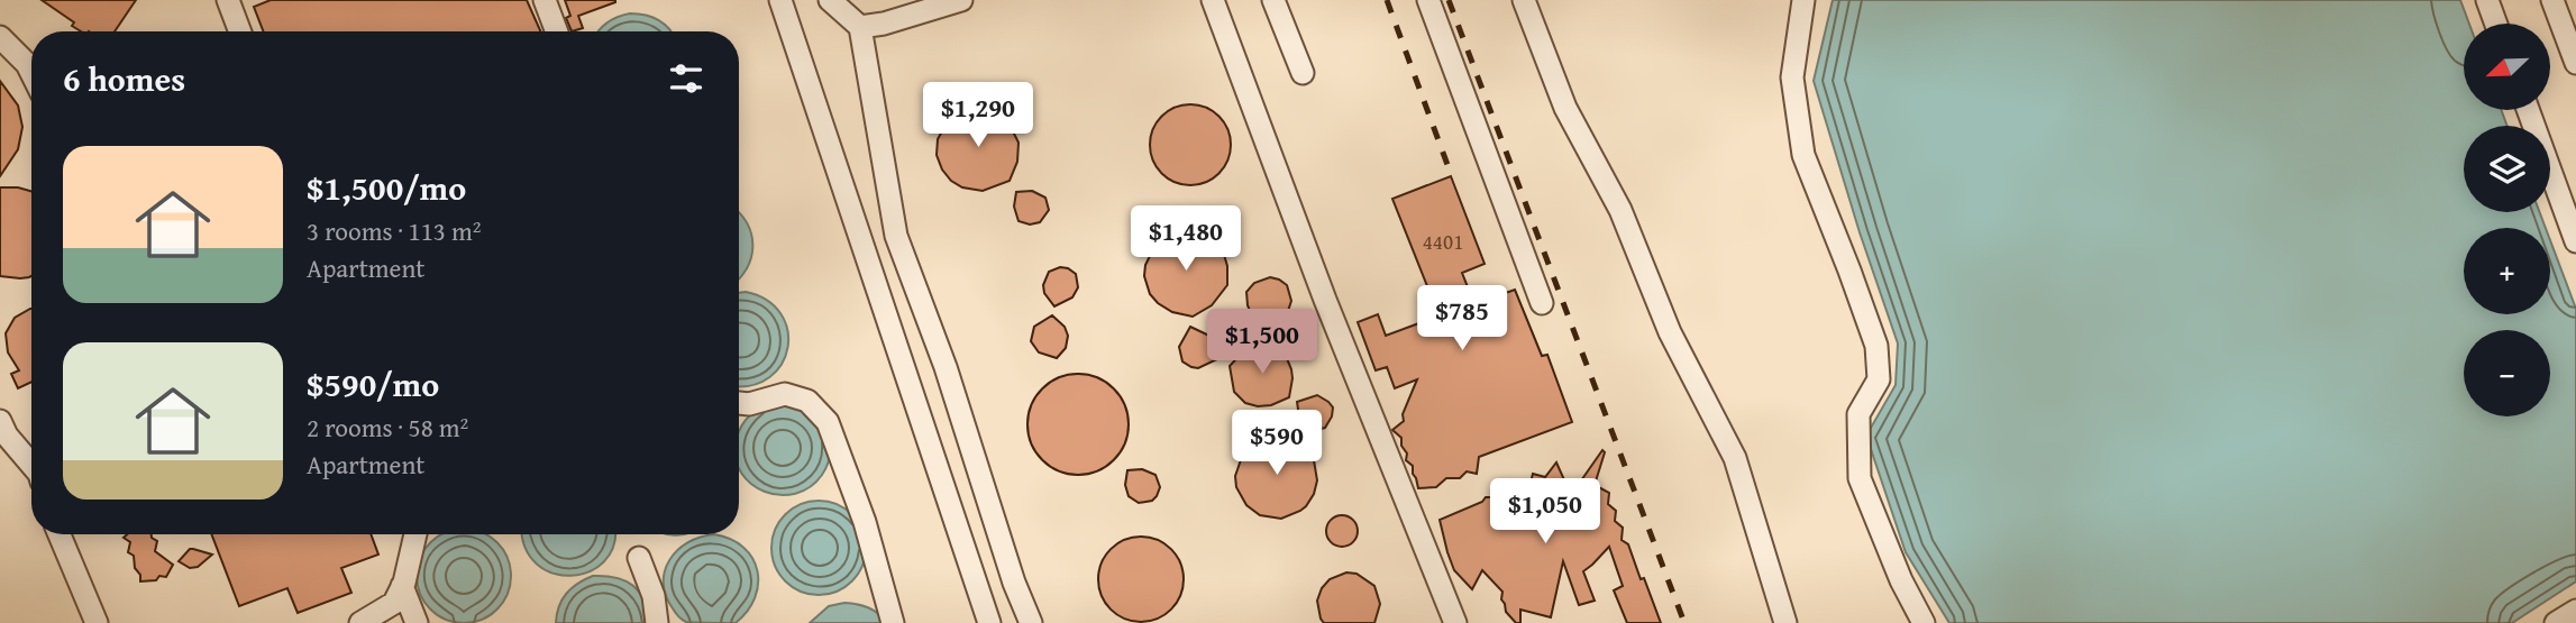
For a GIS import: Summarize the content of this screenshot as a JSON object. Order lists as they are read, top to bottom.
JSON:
{
  "house_numbers": ["4401"],
  "north": "bottom left",
  "page": {
    "map_buttons": ["+", "−"],
    "heading": "6 homes",
    "price": [
      "$1,290",
      "$1,480",
      "$785",
      "$1,500",
      "$590",
      "$1,050"
    ],
    "list": [
      {
        "name": "$1,500/mo",
        "note": "3 rooms · 113 m² · Apartment"
      },
      {
        "name": "$590/mo",
        "note": "2 rooms · 58 m² · Apartment"
      }
    ]
  }
}
